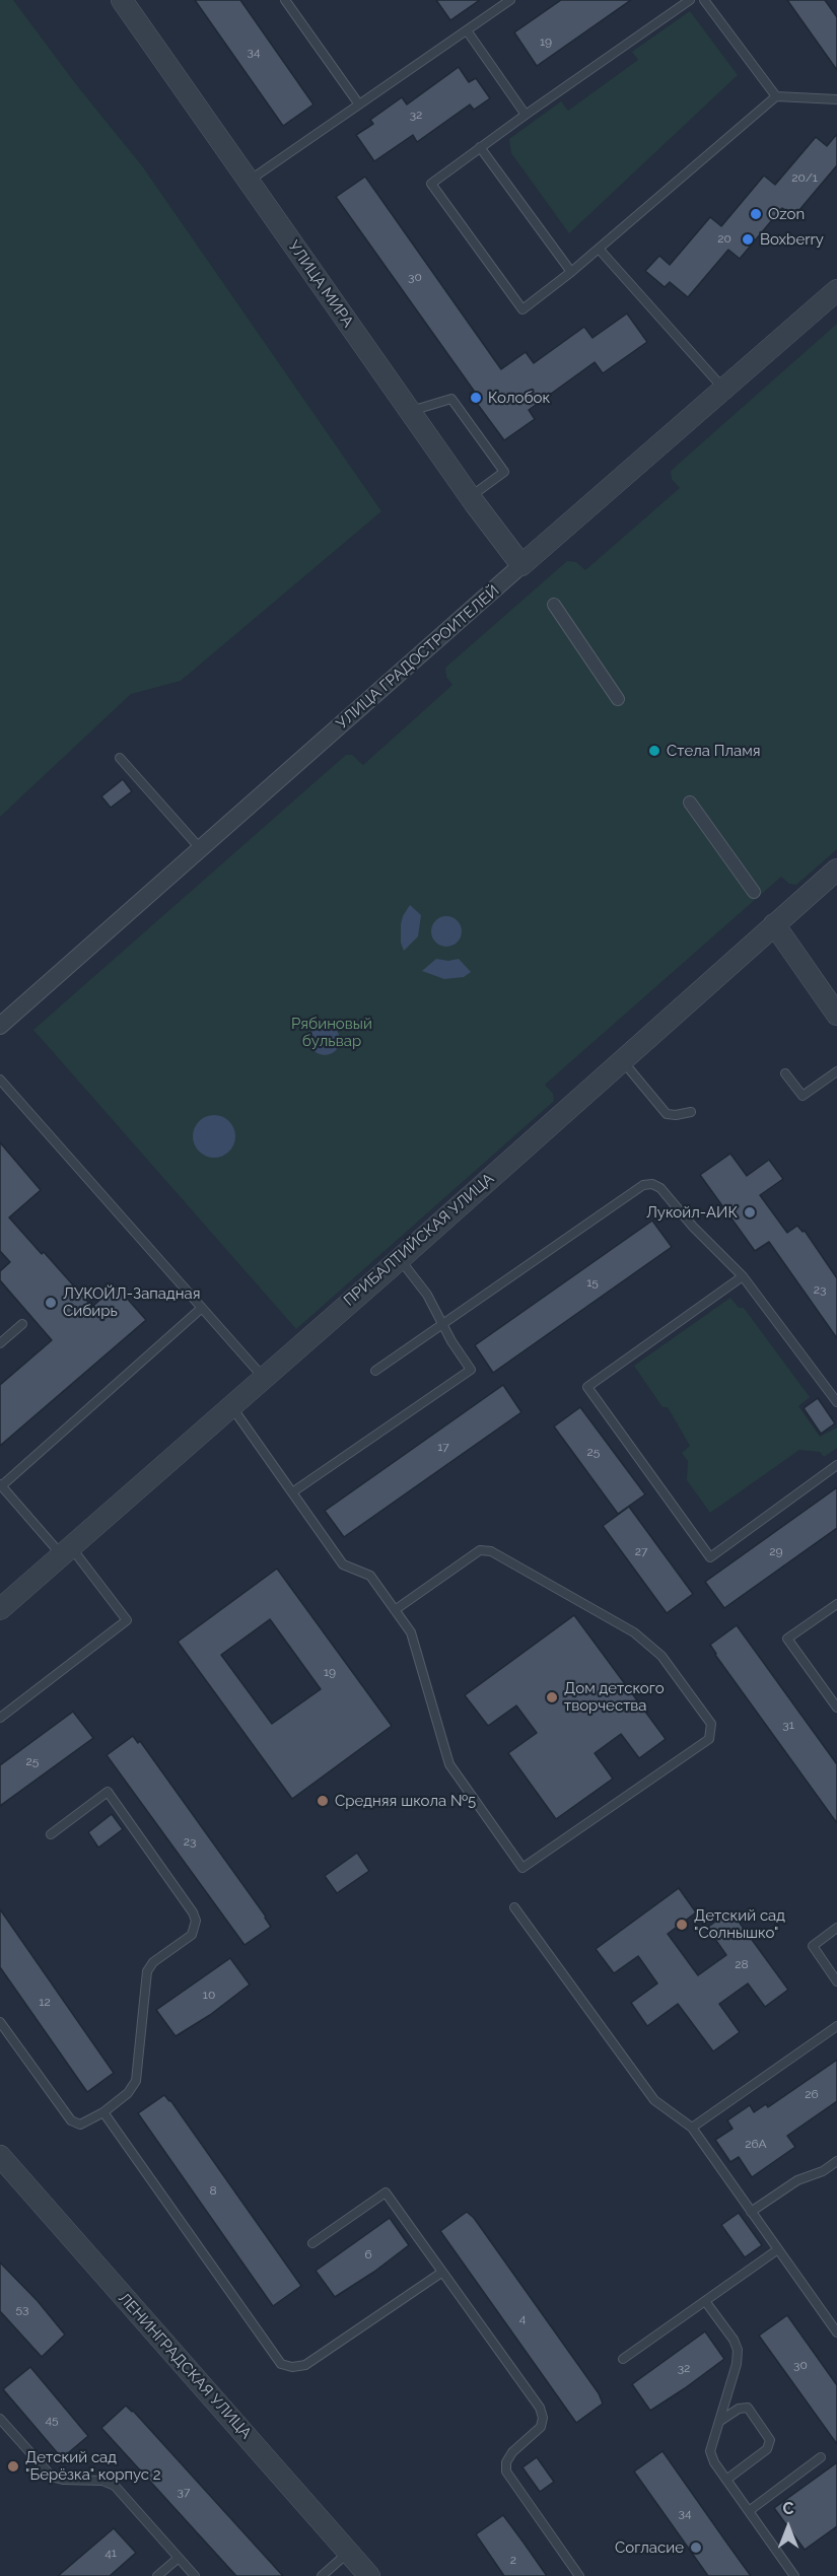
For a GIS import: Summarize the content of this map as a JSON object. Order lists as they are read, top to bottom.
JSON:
{
  "streets": {
    "street": [
      "УЛИЦА МИРА",
      "УЛИЦА ГРАДОСТРОИТЕЛЕЙ",
      "ПРИБАЛТИЙСКАЯ УЛИЦА",
      "ЛЕНИНГРАДСКАЯ УЛИЦА"
    ]
  },
  "crossings": [
    ["УЛИЦА МИРА", "УЛИЦА ГРАДОСТРОИТЕЛЕЙ"]
  ],
  "parks": ["Рябиновый бульвар"],
  "places": [
    "Ozon",
    "Boxberry",
    "Колобок",
    "Стела Пламя",
    "Лукойл-АИК",
    "ЛУКОЙЛ-Западная Сибирь",
    "Дом детского творчества",
    "Средняя школа №5",
    "Детский сад \"Солнышко\"",
    "Детский сад \"Берёзка\" корпус 2",
    "Согласие"
  ],
  "house_numbers": [
    "19",
    "34",
    "32",
    "20/1",
    "20",
    "30",
    "15",
    "23",
    "17",
    "25",
    "27",
    "29",
    "19",
    "31",
    "25",
    "23",
    "28",
    "10",
    "12",
    "26",
    "26А",
    "8",
    "6",
    "53",
    "4",
    "30",
    "32",
    "45",
    "37",
    "34",
    "41",
    "2"
  ],
  "north": "top"
}
